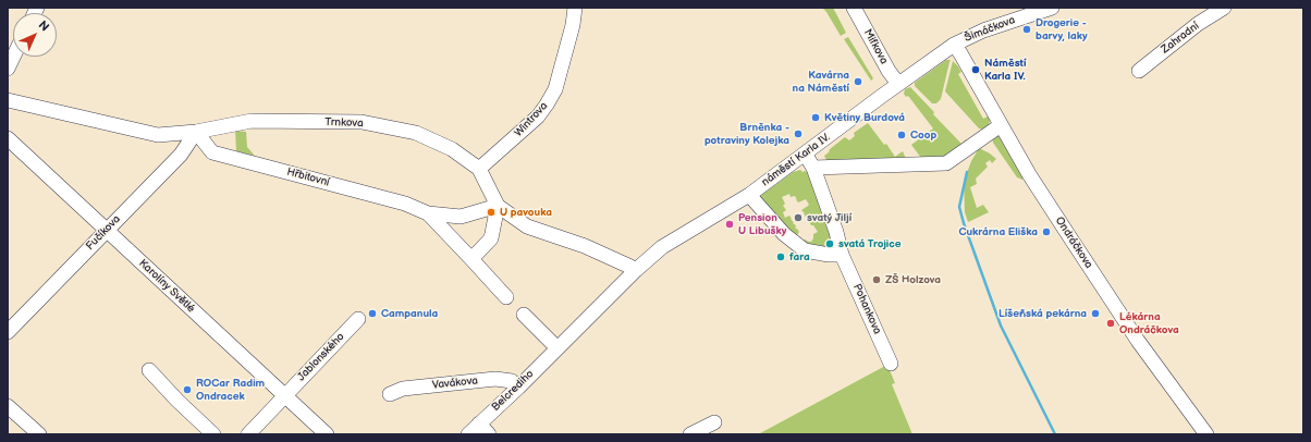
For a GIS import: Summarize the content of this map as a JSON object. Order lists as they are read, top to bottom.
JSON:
{
  "streets": {
    "street": [
      "Šimáčkova",
      "Zahradní",
      "Mifkova",
      "Wintrova",
      "Trnkova",
      "náměstí Karla IV.",
      "Hřbitovní",
      "Fučíkova",
      "Ondráčkova",
      "Karolíny Světlé",
      "Pohankova",
      "Jablonského",
      "Vavákova",
      "Belcrediho"
    ]
  },
  "crossings": [
    ["Šimáčkova", "náměstí Karla IV."],
    ["Šimáčkova", "Ondráčkova"],
    ["Mifkova", "náměstí Karla IV."],
    ["Wintrova", "Trnkova"],
    ["Trnkova", "náměstí Karla IV."],
    ["Trnkova", "Hřbitovní"],
    ["Trnkova", "Fučíkova"],
    ["Trnkova", "Belcrediho"],
    ["náměstí Karla IV.", "Ondráčkova"],
    ["náměstí Karla IV.", "Pohankova"],
    ["náměstí Karla IV.", "Belcrediho"],
    ["Hřbitovní", "Fučíkova"],
    ["Fučíkova", "Karolíny Světlé"],
    ["Karolíny Světlé", "Jablonského"],
    ["Vavákova", "Belcrediho"]
  ],
  "places": [
    "Drogerie - barvy, laky",
    "Náměstí Karla IV.",
    "Kavárna na Náměstí",
    "Květiny Burdová",
    "Brněnka - potraviny Kolejka",
    "Coop",
    "U pavouka",
    "svatý Jiljí",
    "Pension U Libušky",
    "Cukrárna Eliška",
    "svatá Trojice",
    "fara",
    "ZŠ Holzova",
    "Campanula",
    "Líšeňská pekárna",
    "Lékárna Ondráčkova",
    "ROCar Radim Ondracek"
  ],
  "north": "top right"
}
